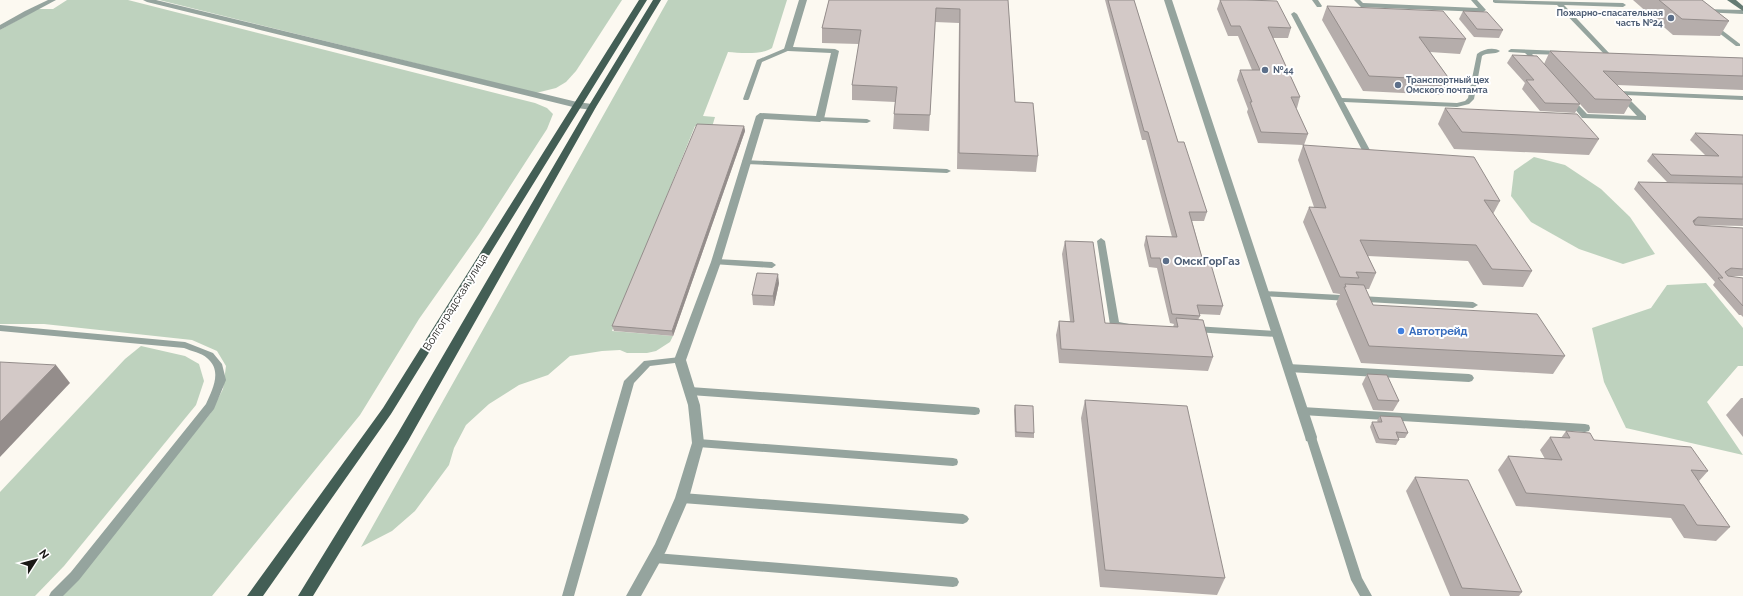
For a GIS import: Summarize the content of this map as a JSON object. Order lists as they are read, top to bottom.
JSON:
{
  "streets": {
    "main road": ["Волгоградская улица"]
  },
  "places": [
    "Пожарно-спасательная часть №24",
    "№44",
    "Транспортный цех Омского почтамта",
    "ОмскГорГаз",
    "Автотрейд"
  ],
  "north": "top right"
}
